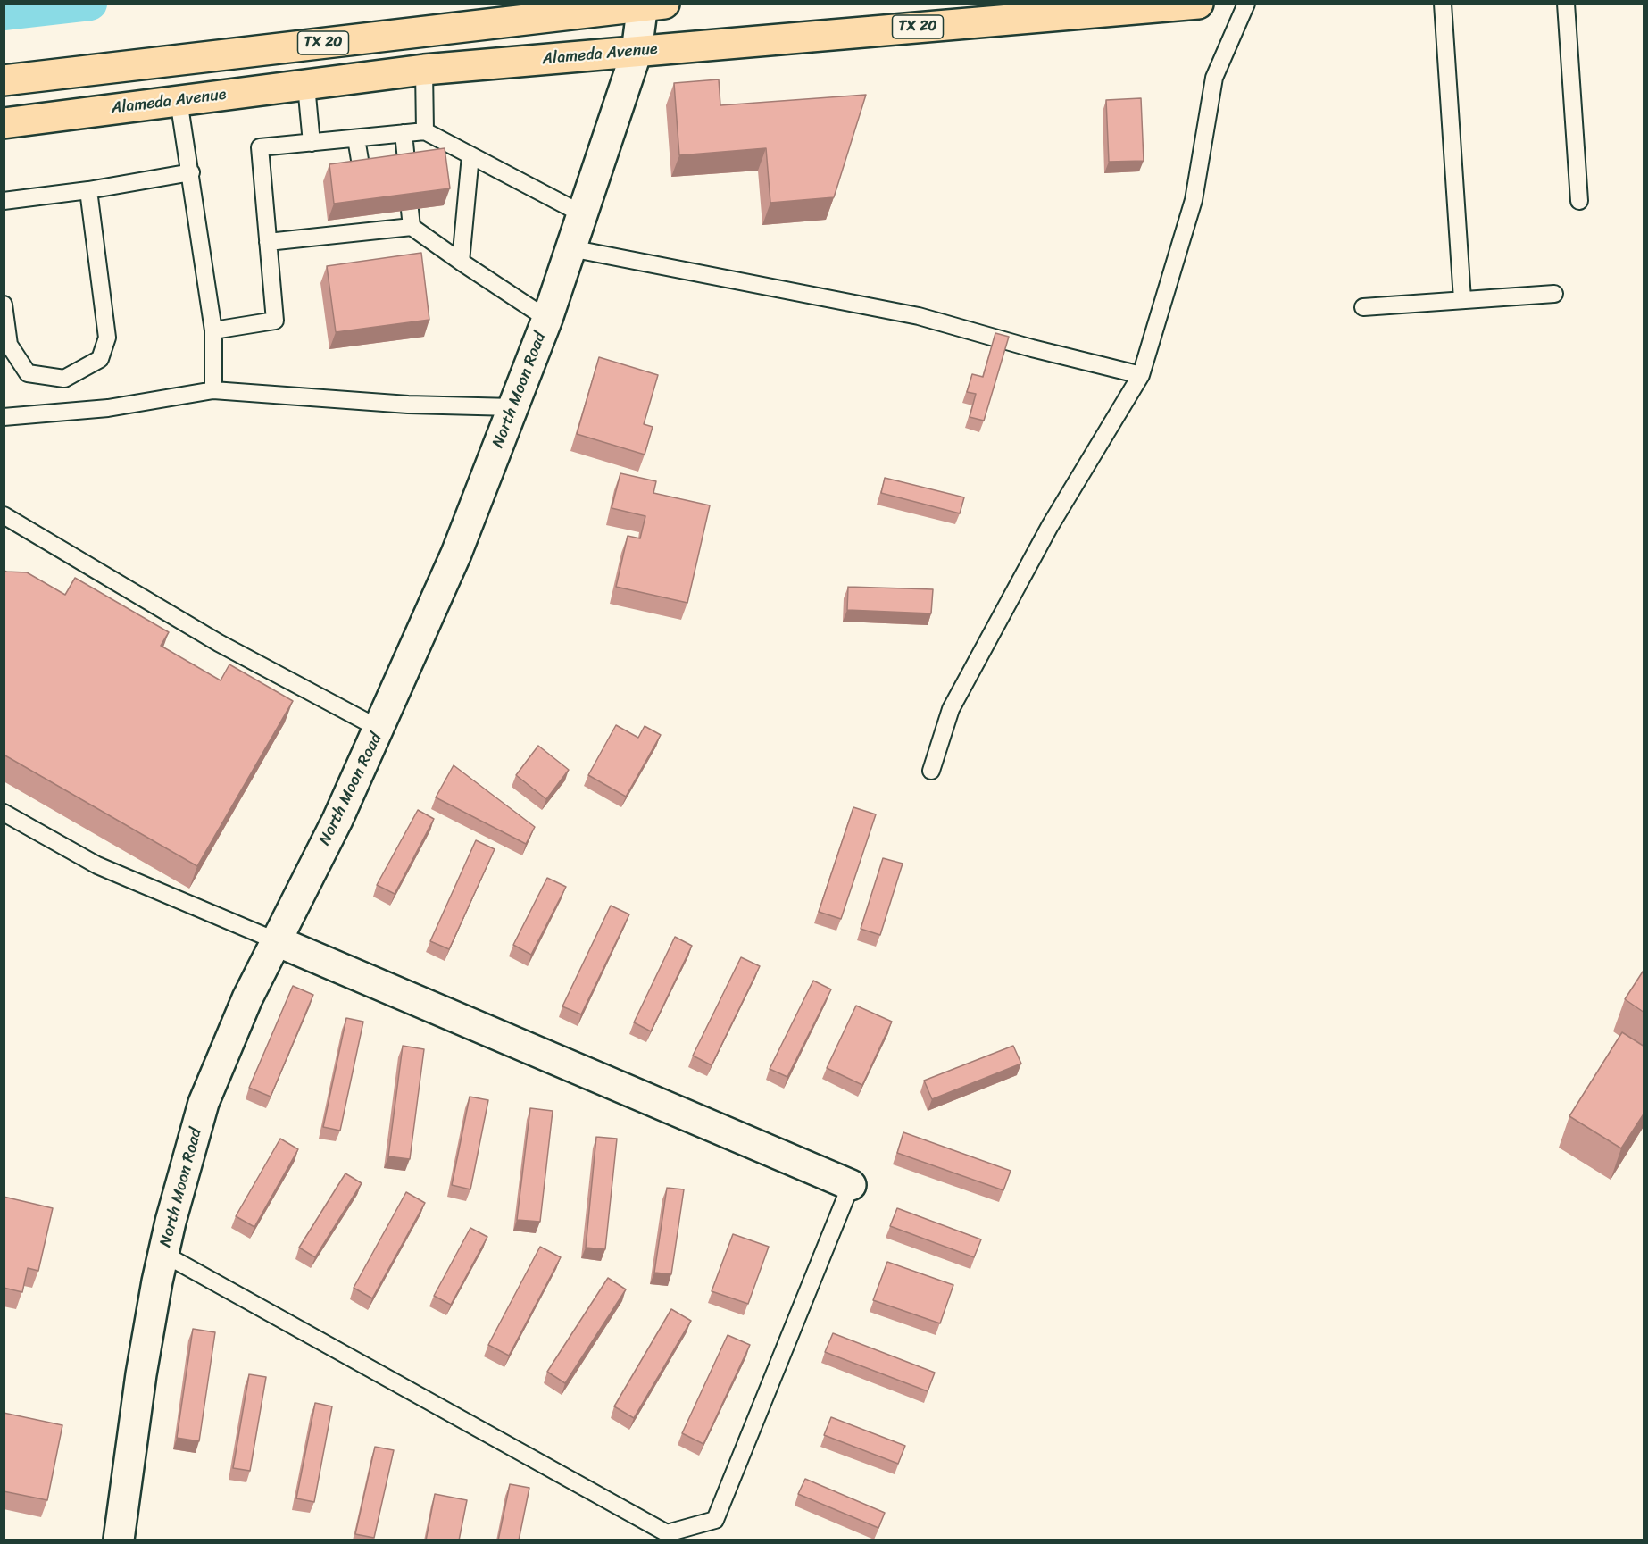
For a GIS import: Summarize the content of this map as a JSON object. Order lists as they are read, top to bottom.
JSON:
{
  "streets": {
    "main road": ["TX 20", "Alameda Avenue"],
    "street": ["North Moon Road"]
  },
  "crossings": [
    ["TX 20", "North Moon Road"],
    ["Alameda Avenue", "North Moon Road"]
  ]
}
